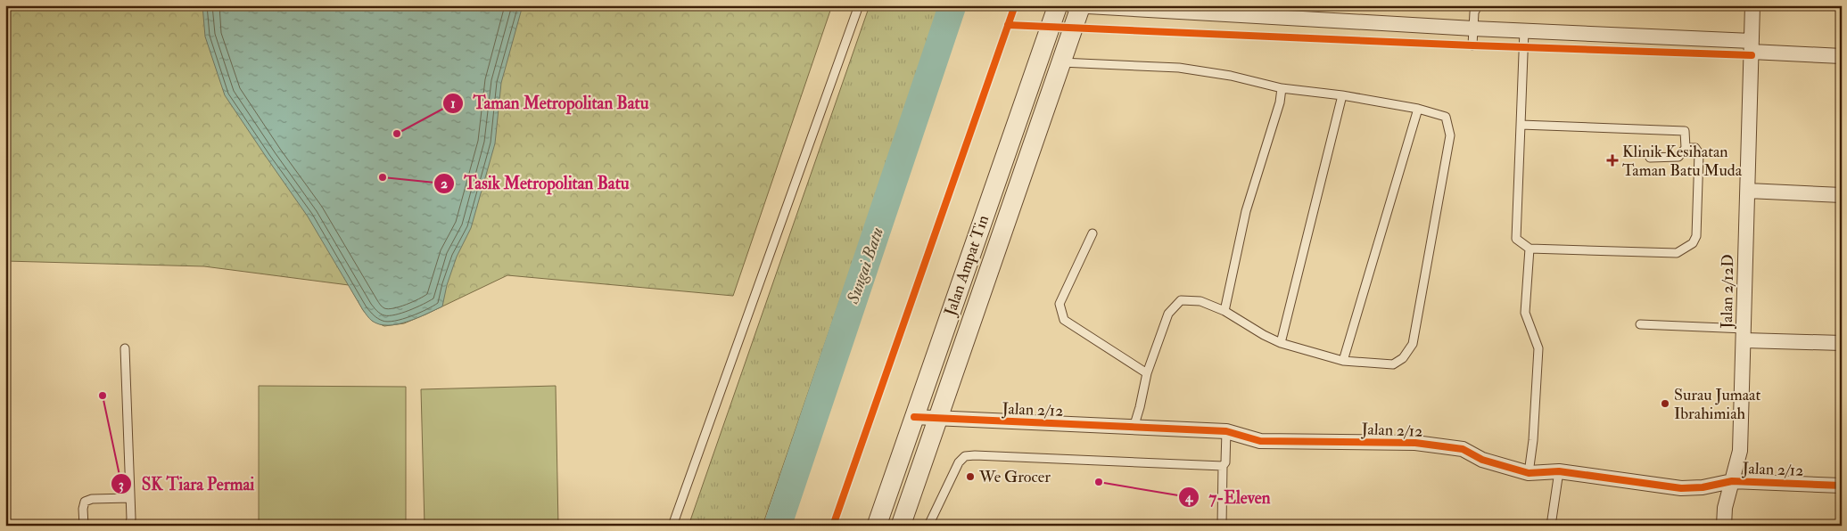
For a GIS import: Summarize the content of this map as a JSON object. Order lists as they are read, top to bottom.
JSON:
{
  "streets": {
    "street": ["Jalan Ampat Tin", "Jalan 2/12D", "Jalan 2/12"]
  },
  "crossings": [
    ["Jalan Ampat Tin", "Jalan 2/12"],
    ["Jalan 2/12D", "Jalan 2/12"]
  ],
  "water": ["Sungai Batu"],
  "places": {
    "other": [
      "Taman Metropolitan Batu",
      "Tasik Metropolitan Batu",
      "SK Tiara Permai",
      "Surau Jumaat Ibrahimiah",
      "We Grocer",
      "7-Eleven"
    ],
    "health": ["Klinik Kesihatan Taman Batu Muda"]
  }
}
